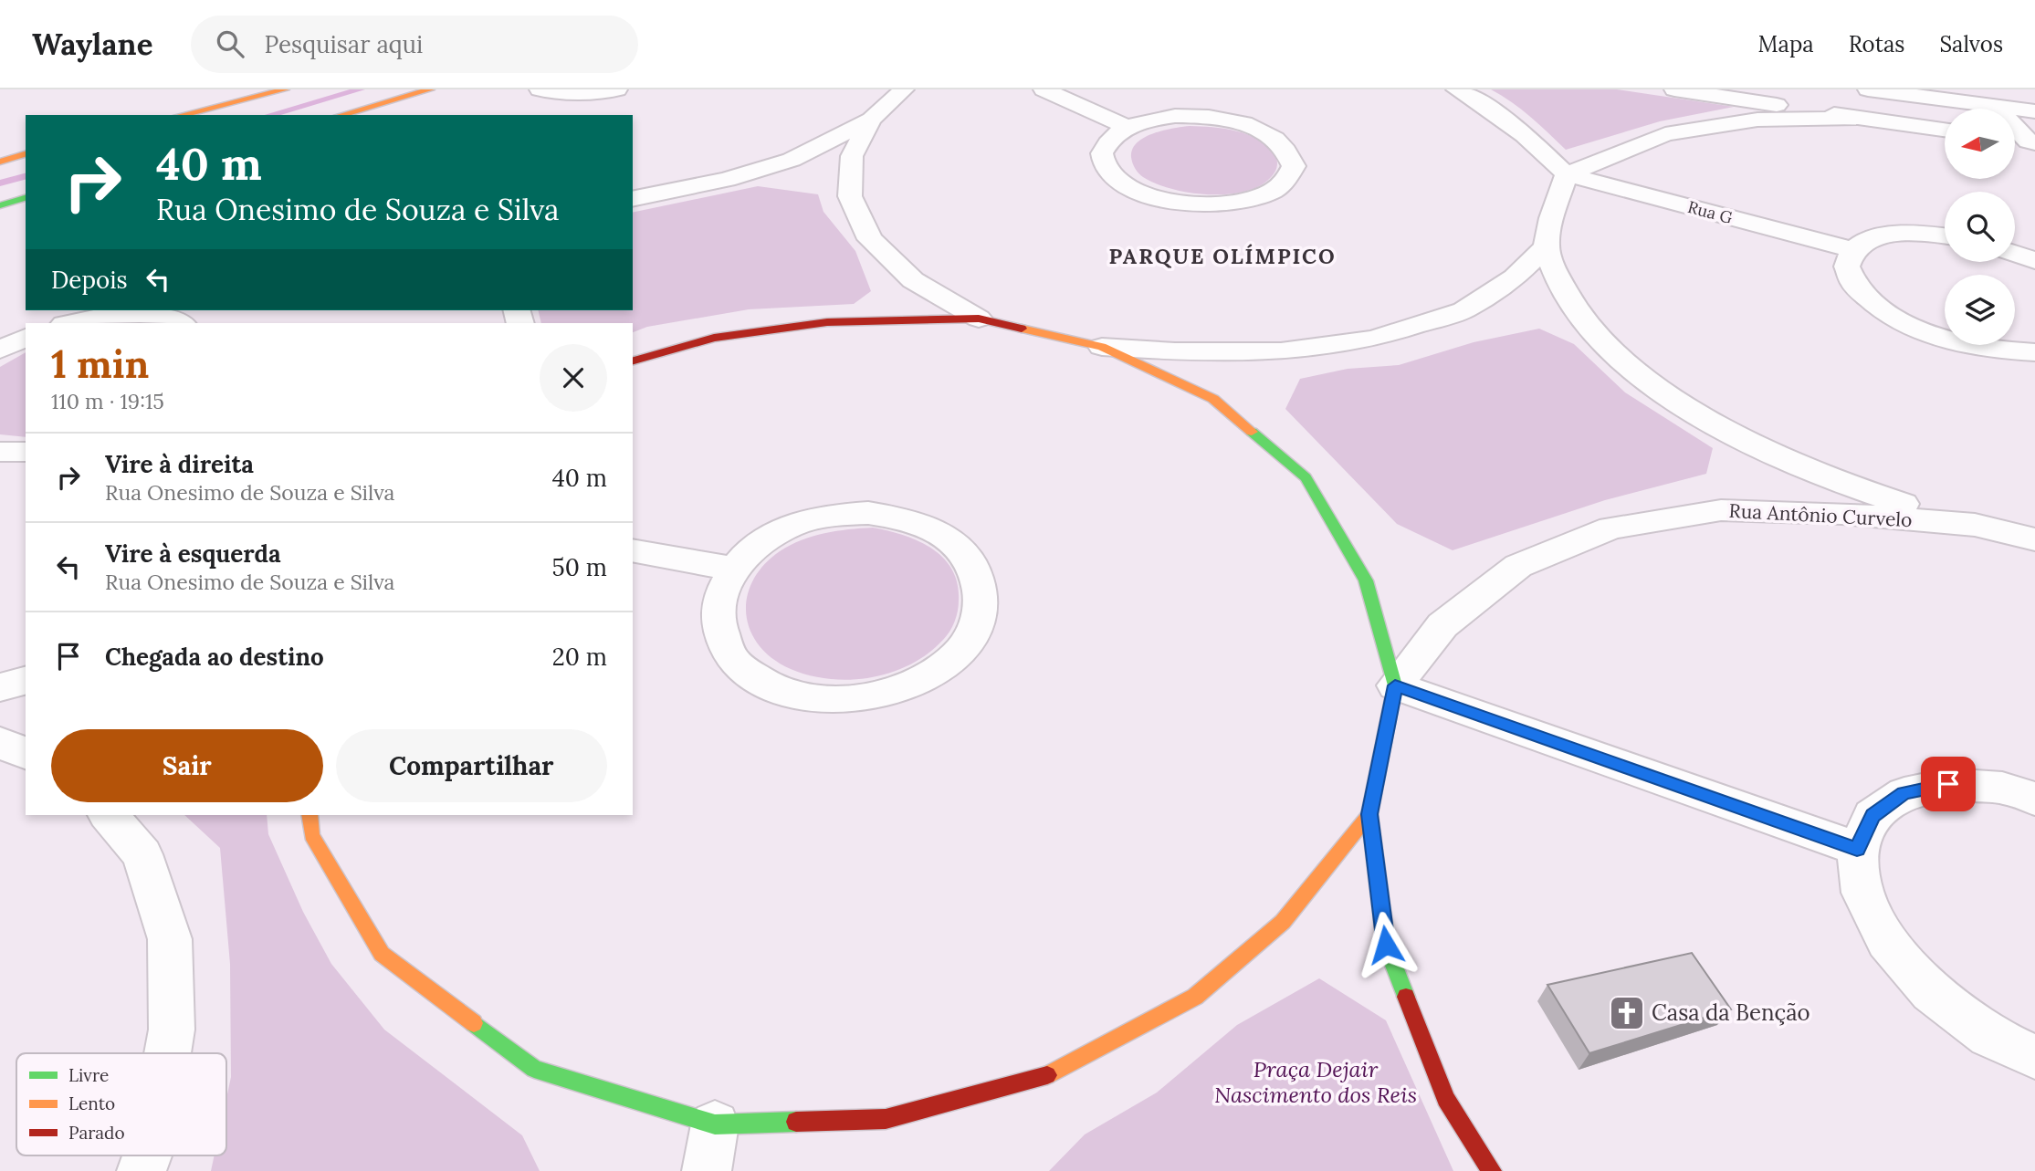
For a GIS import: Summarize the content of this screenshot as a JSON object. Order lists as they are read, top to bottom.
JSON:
{
  "streets": {
    "street": ["Rua G", "Rua Antônio Curvelo"]
  },
  "districts": ["PARQUE OLÍMPICO"],
  "parks": ["Praça Dejair Nascimento dos Reis"],
  "places": {
    "church": ["Casa da Benção"]
  },
  "legend": ["Livre", "Lento", "Parado"],
  "north": "left",
  "page": {
    "header": "Waylane",
    "search": "Pesquisar aqui",
    "nav": ["Mapa", "Rotas", "Salvos"],
    "turn": ["40 m", "Rua Onesimo de Souza e Silva"],
    "then": "Depois",
    "heading": ["1 min", "110 m · 19:15"],
    "list": [
      {
        "name": "Vire à direita",
        "note": "Rua Onesimo de Souza e Silva",
        "value": "40 m"
      },
      {
        "name": "Vire à esquerda",
        "note": "Rua Onesimo de Souza e Silva",
        "value": "50 m"
      },
      {
        "name": "Chegada ao destino",
        "value": "20 m"
      }
    ],
    "buttons": ["Sair", "Compartilhar"]
  }
}
